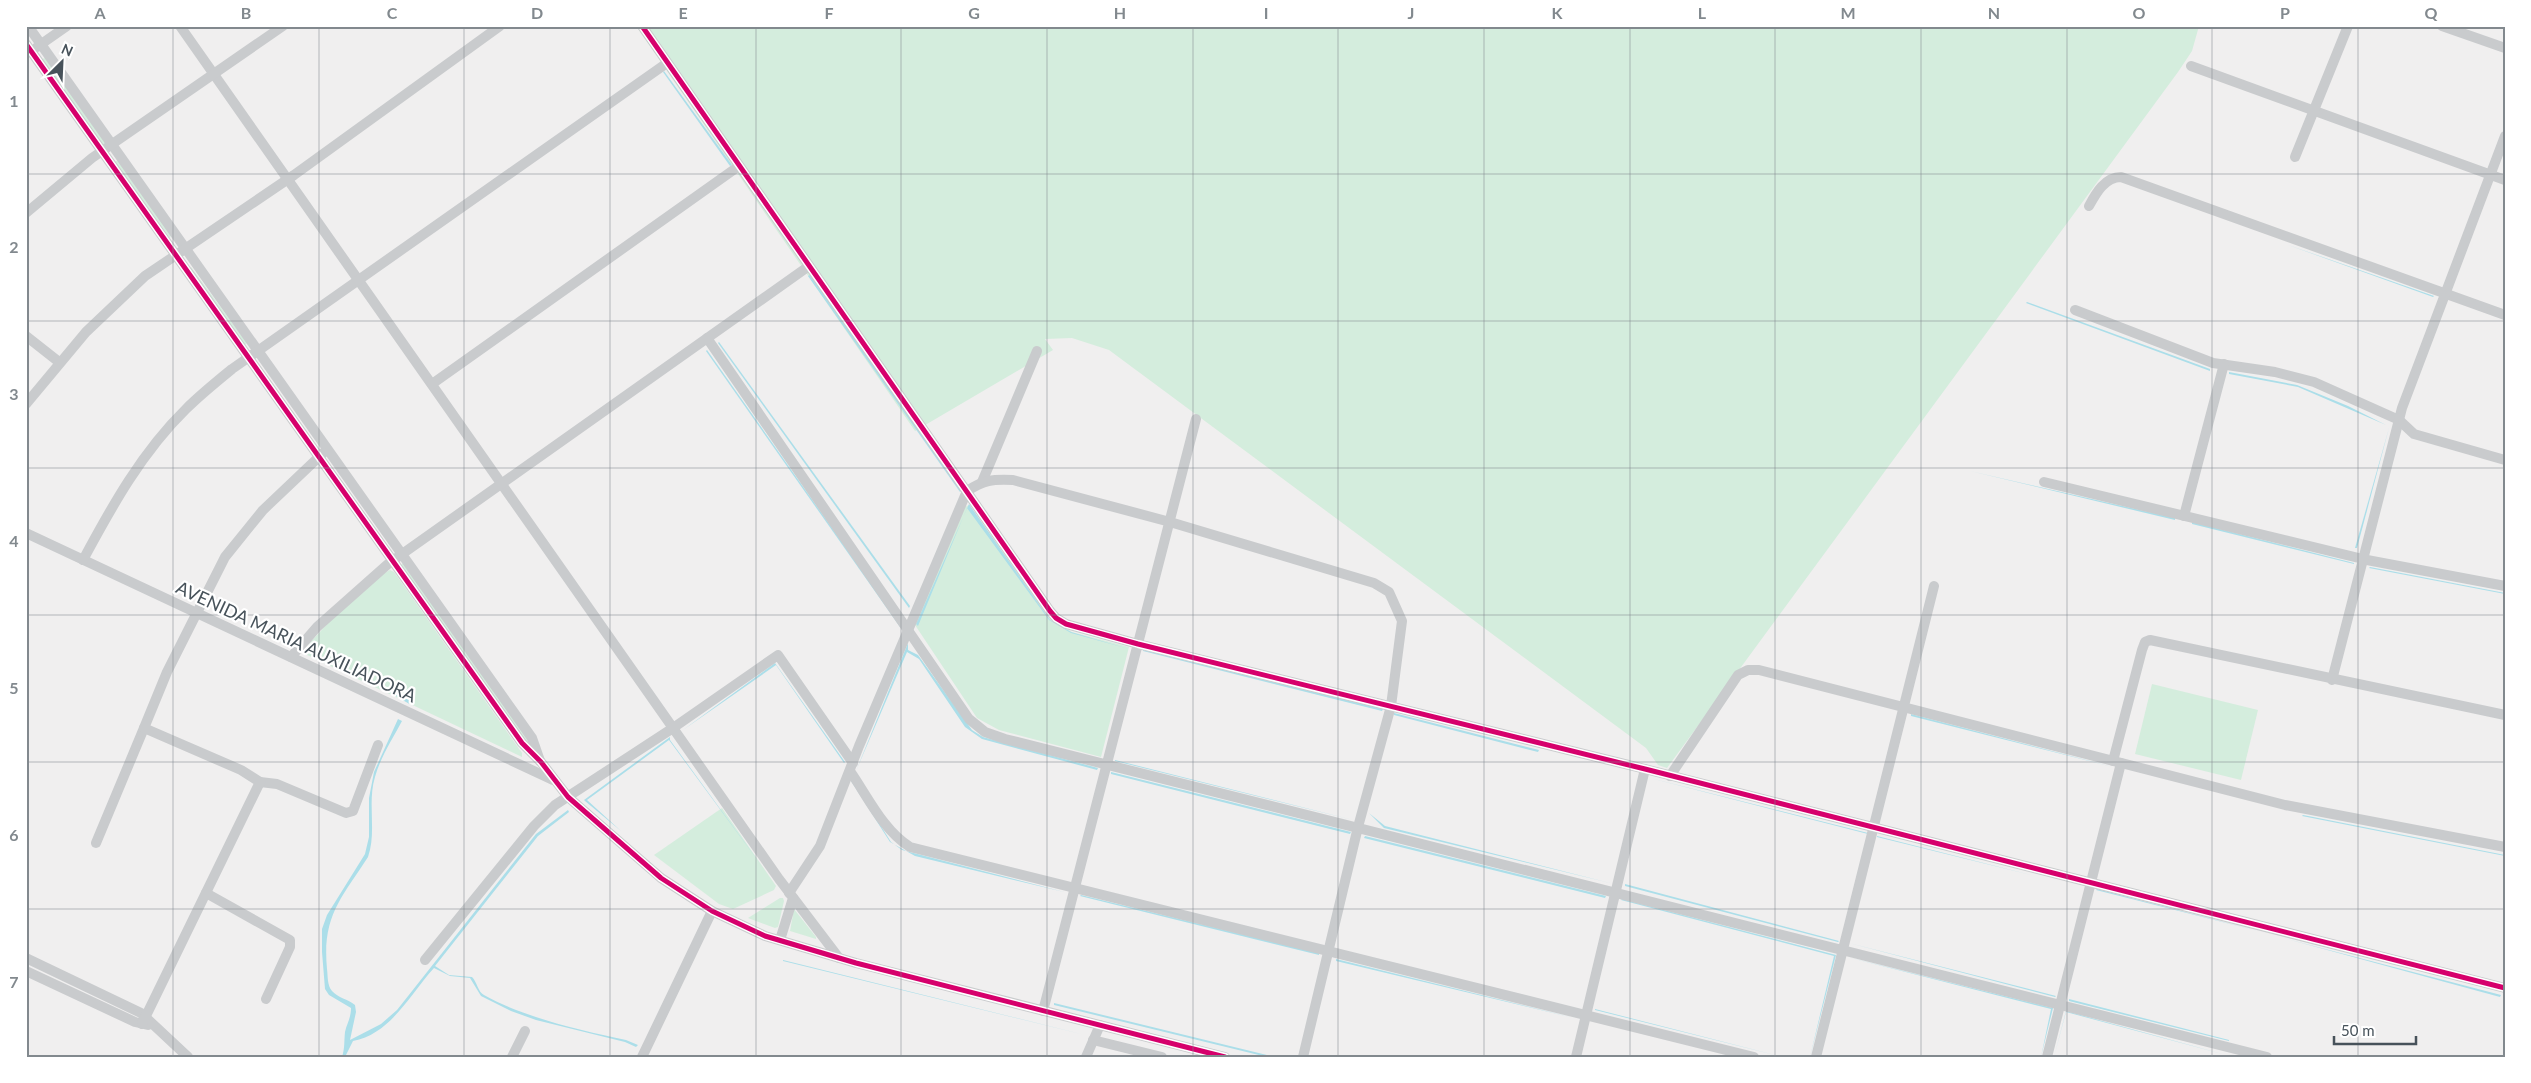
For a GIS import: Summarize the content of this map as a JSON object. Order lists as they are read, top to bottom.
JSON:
{
  "streets": {
    "street": ["AVENIDA MARIA AUXILIADORA"]
  },
  "scale_bar": "50 m",
  "north": "top right",
  "grid": {
    "columns": [
      "A",
      "B",
      "C",
      "D",
      "E",
      "F",
      "G",
      "H",
      "I",
      "J",
      "K",
      "L",
      "M",
      "N",
      "O",
      "P",
      "Q"
    ],
    "rows": [
      "1",
      "2",
      "3",
      "4",
      "5",
      "6",
      "7"
    ]
  }
}
